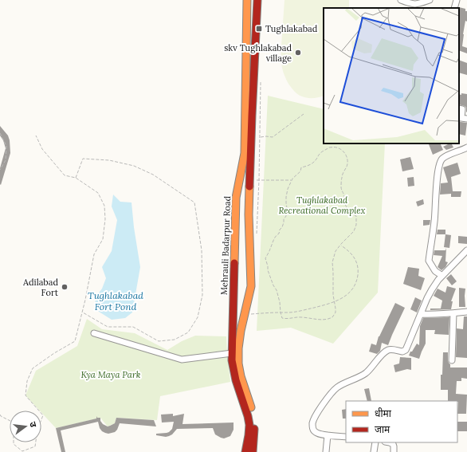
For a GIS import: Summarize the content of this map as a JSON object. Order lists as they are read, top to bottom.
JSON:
{
  "streets": {
    "main road": ["Mehrauli Badarpur Road"]
  },
  "water": ["Tughlakabad Fort Pond"],
  "parks": ["Tughlakabad Recreational Complex", "Kya Maya Park"],
  "places": {
    "transit": ["Tughlakabad"],
    "other": ["skv Tughlakabad village", "Adilabad Fort"]
  },
  "legend": ["धीमा", "जाम"],
  "north": "right"
}
